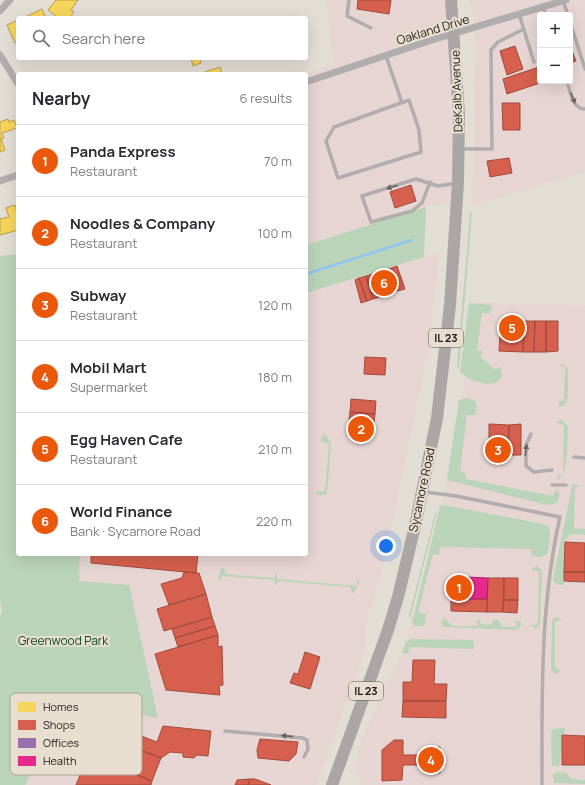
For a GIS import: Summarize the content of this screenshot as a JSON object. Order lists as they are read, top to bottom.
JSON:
{
  "streets": {
    "main road": ["DeKalb Avenue", "IL 23", "Sycamore Road"],
    "street": ["Oakland Drive"]
  },
  "crossings": [
    ["Oakland Drive", "DeKalb Avenue"],
    ["DeKalb Avenue", "Sycamore Road"]
  ],
  "parks": ["Greenwood Park"],
  "legend": [
    "Homes",
    "Shops",
    "Offices",
    "Health"
  ],
  "page": {
    "map_buttons": ["+", "−"],
    "search": "Search here",
    "heading": ["Nearby", "6 results"],
    "list": [
      {
        "mark": "1",
        "name": "Panda Express",
        "note": "Restaurant",
        "value": "70 m"
      },
      {
        "mark": "2",
        "name": "Noodles & Company",
        "note": "Restaurant",
        "value": "100 m"
      },
      {
        "mark": "3",
        "name": "Subway",
        "note": "Restaurant",
        "value": "120 m"
      },
      {
        "mark": "4",
        "name": "Mobil Mart",
        "note": "Supermarket",
        "value": "180 m"
      },
      {
        "mark": "5",
        "name": "Egg Haven Cafe",
        "note": "Restaurant",
        "value": "210 m"
      },
      {
        "mark": "6",
        "name": "World Finance",
        "note": "Bank · Sycamore Road",
        "value": "220 m"
      }
    ],
    "pins": [
      "6",
      "5",
      "2",
      "3",
      "1",
      "4"
    ]
  }
}
